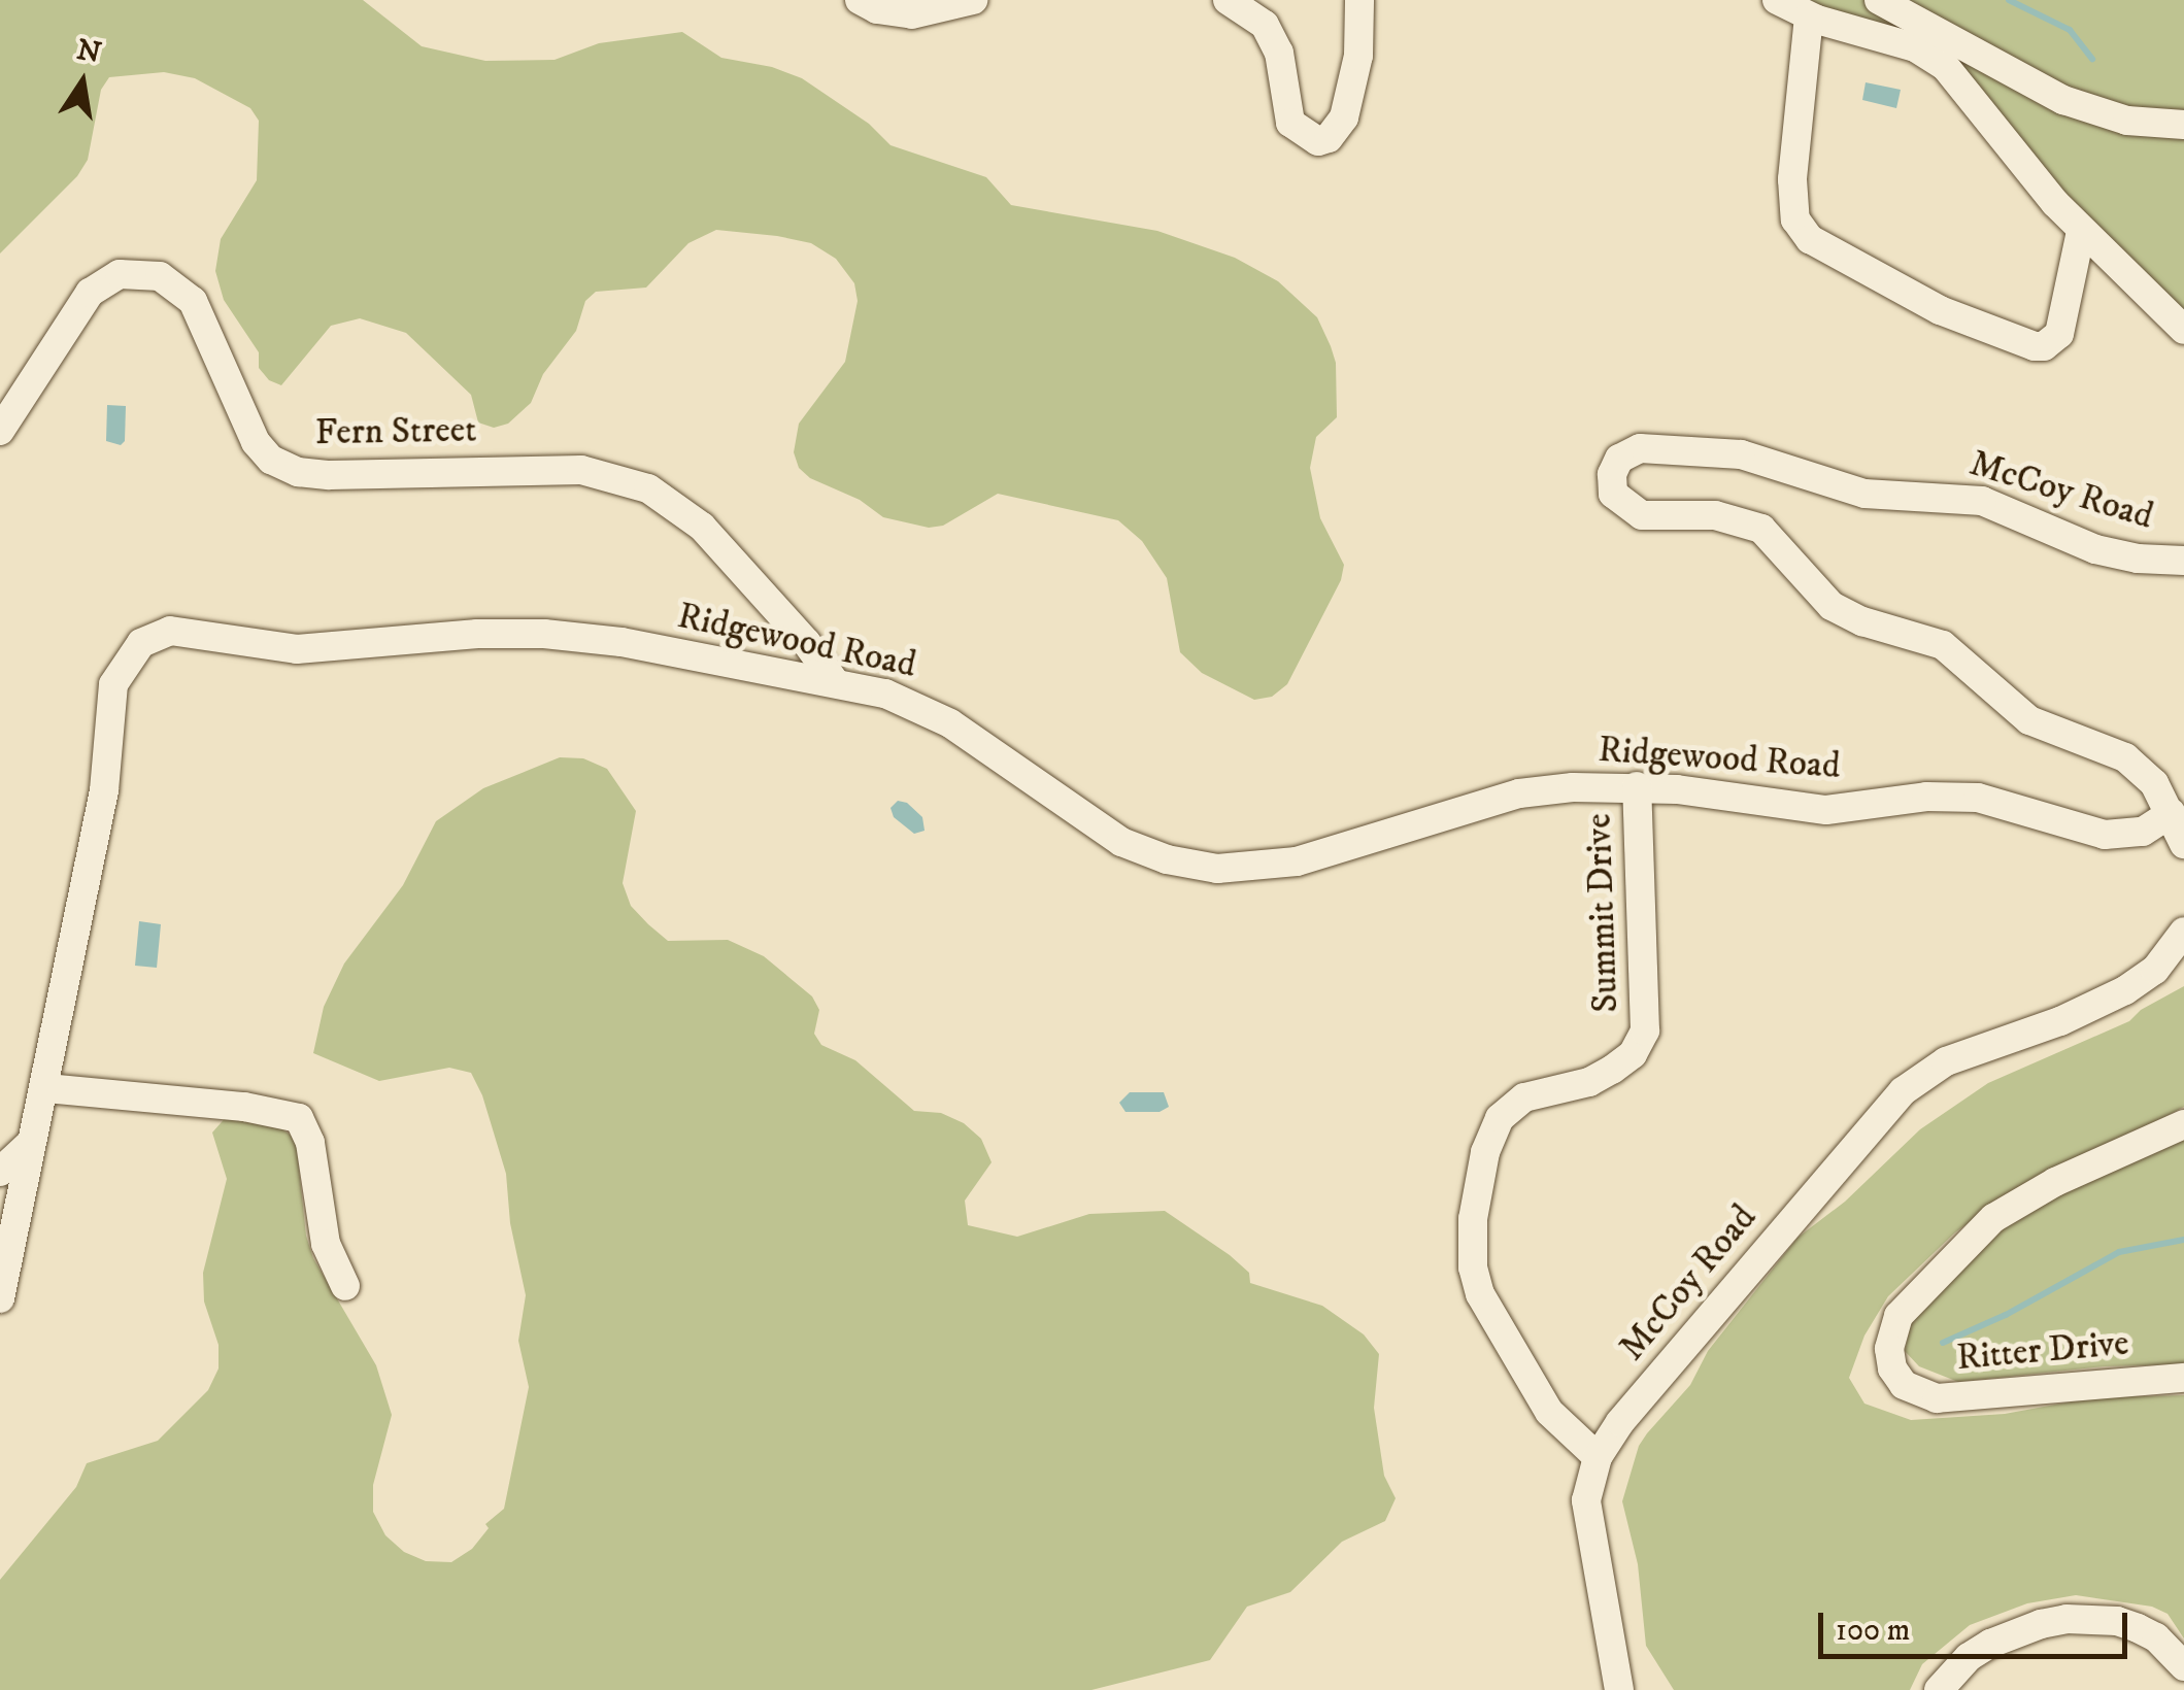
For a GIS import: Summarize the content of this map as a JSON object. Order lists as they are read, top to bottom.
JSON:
{
  "streets": {
    "street": [
      "Fern Street",
      "McCoy Road",
      "Ridgewood Road",
      "Summit Drive",
      "Ritter Drive"
    ]
  },
  "crossings": [
    ["Fern Street", "Ridgewood Road"],
    ["McCoy Road", "Ridgewood Road"],
    ["McCoy Road", "Summit Drive"],
    ["Ridgewood Road", "Summit Drive"]
  ],
  "scale_bar": "100 m",
  "north": "top"
}
